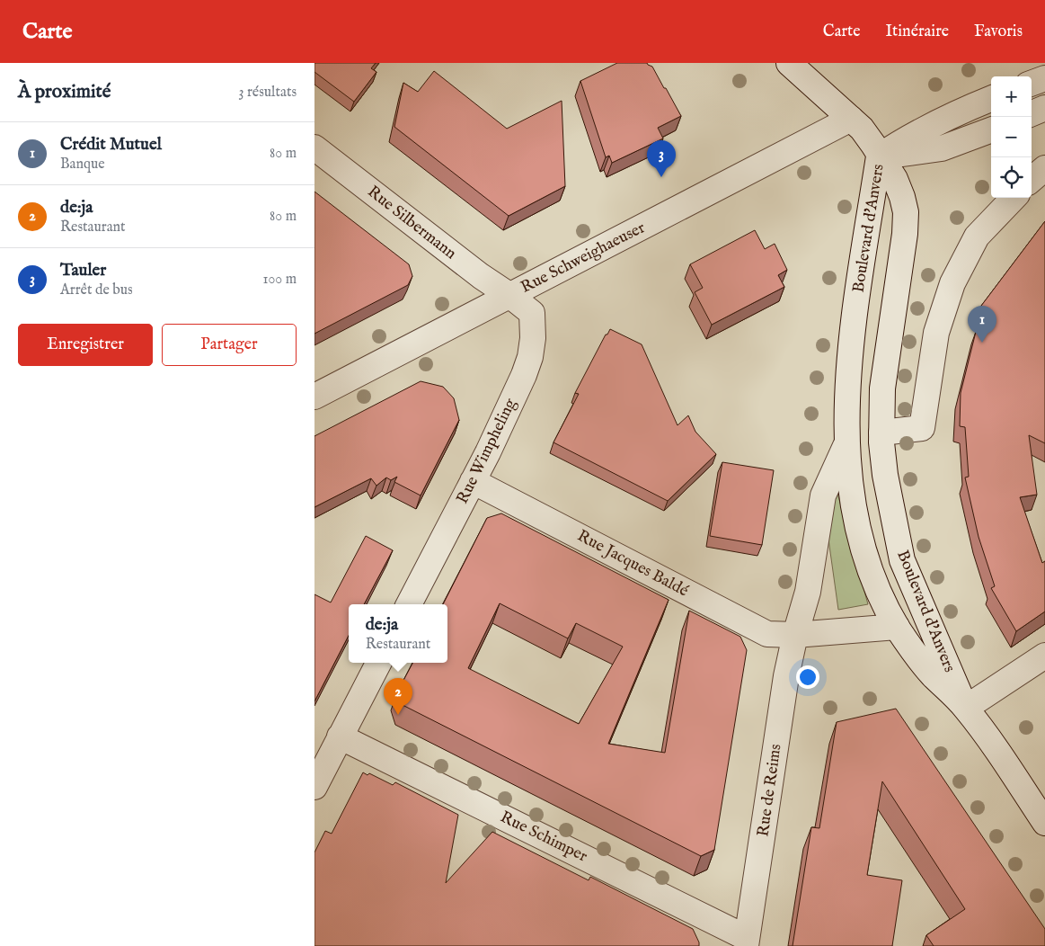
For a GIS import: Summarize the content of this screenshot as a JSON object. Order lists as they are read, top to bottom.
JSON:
{
  "streets": {
    "street": [
      "Rue Silbermann",
      "Boulevard d'Anvers",
      "Rue Schweighaeuser",
      "Rue Wimpheling",
      "Rue Jacques Baldé",
      "Rue de Reims",
      "Rue Schimper"
    ]
  },
  "crossings": [
    ["Rue Silbermann", "Rue Schweighaeuser"],
    ["Rue Silbermann", "Rue Wimpheling"],
    ["Boulevard d'Anvers", "Rue Jacques Baldé"],
    ["Boulevard d'Anvers", "Rue de Reims"],
    ["Rue Schweighaeuser", "Rue Wimpheling"],
    ["Rue Wimpheling", "Rue Jacques Baldé"],
    ["Rue Jacques Baldé", "Rue de Reims"],
    ["Rue de Reims", "Rue Schimper"]
  ],
  "page": {
    "header": "Carte",
    "nav": ["Carte", "Itinéraire", "Favoris"],
    "heading": ["À proximité", "3 résultats"],
    "map_buttons": ["+", "−"],
    "list": [
      {
        "mark": "1",
        "name": "Crédit Mutuel",
        "note": "Banque",
        "value": "80 m"
      },
      {
        "mark": "2",
        "name": "de:ja",
        "note": "Restaurant",
        "value": "80 m"
      },
      {
        "mark": "3",
        "name": "Tauler",
        "note": "Arrêt de bus",
        "value": "100 m"
      }
    ],
    "pins": ["3", "1", "2"],
    "buttons": ["Enregistrer", "Partager"],
    "popup": ["de:ja", "Restaurant"]
  }
}
